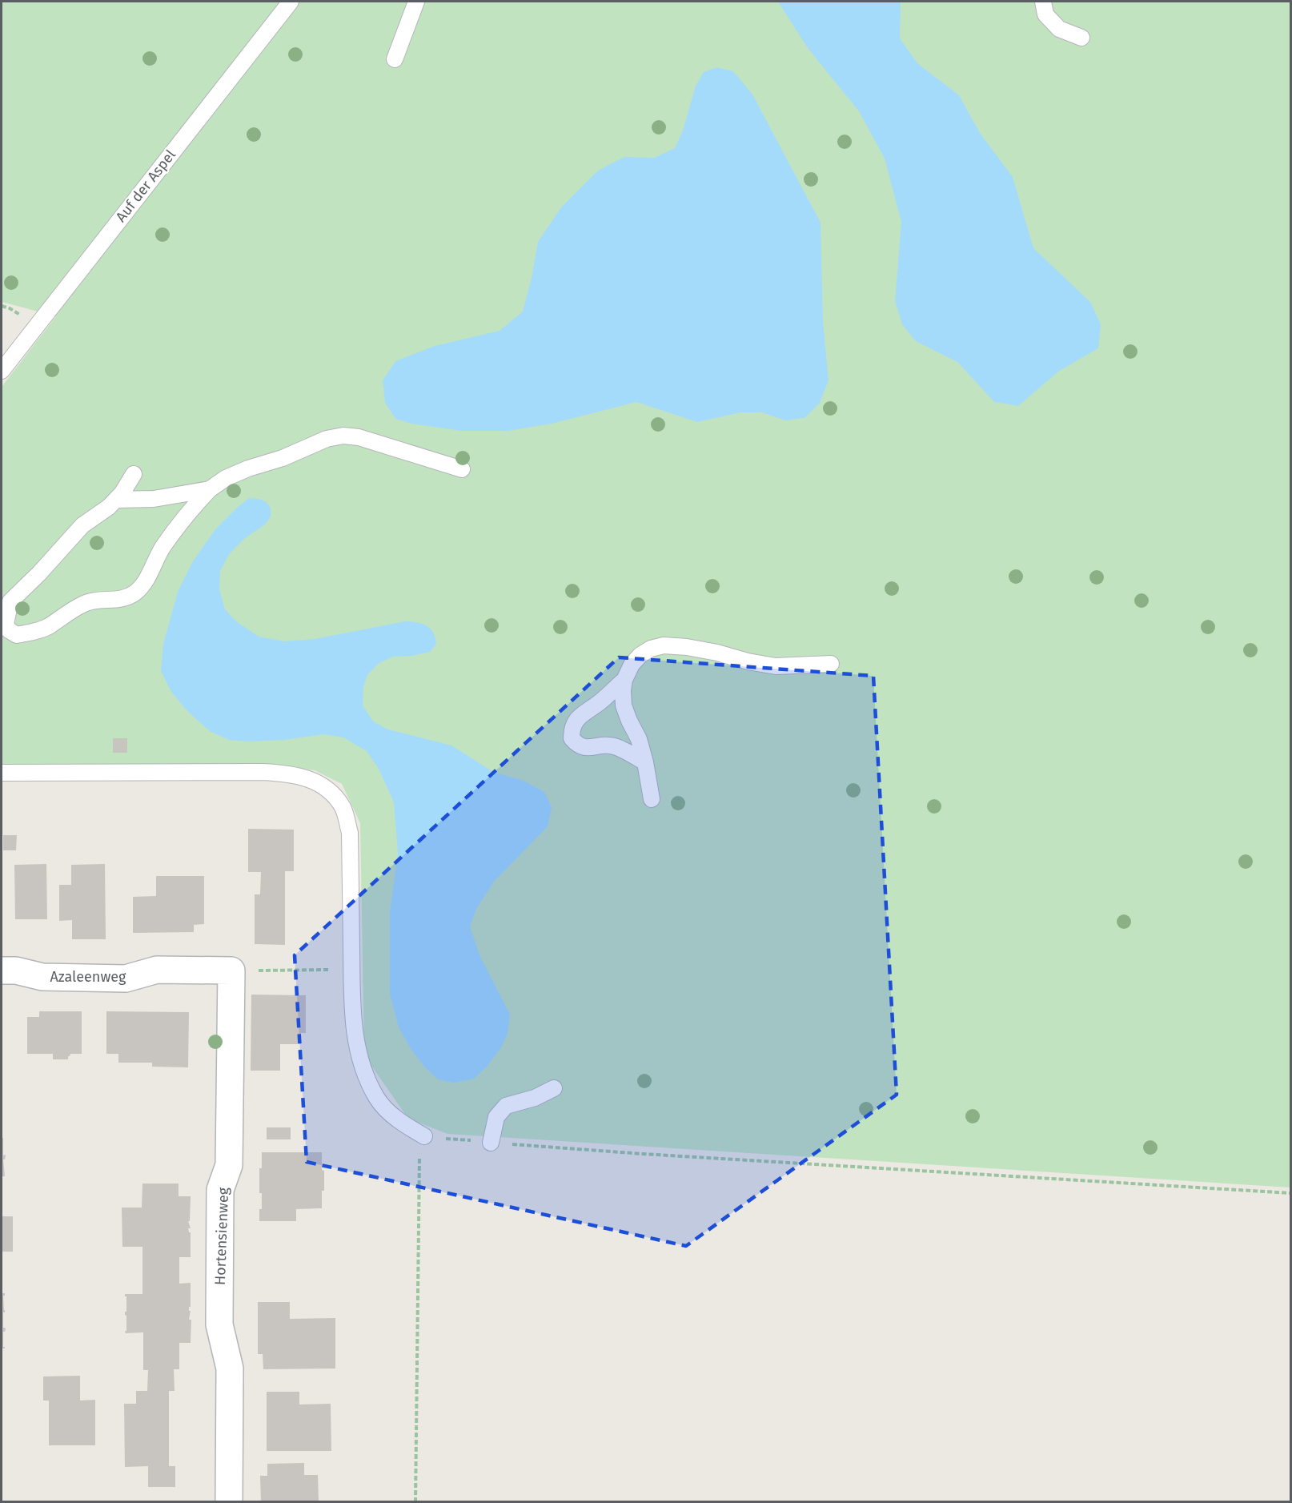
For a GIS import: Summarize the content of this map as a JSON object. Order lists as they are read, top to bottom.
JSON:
{
  "streets": {
    "street": ["Azaleenweg", "Hortensienweg"],
    "lane": ["Auf der Aspel"]
  },
  "crossings": [
    ["Azaleenweg", "Hortensienweg"]
  ]
}
